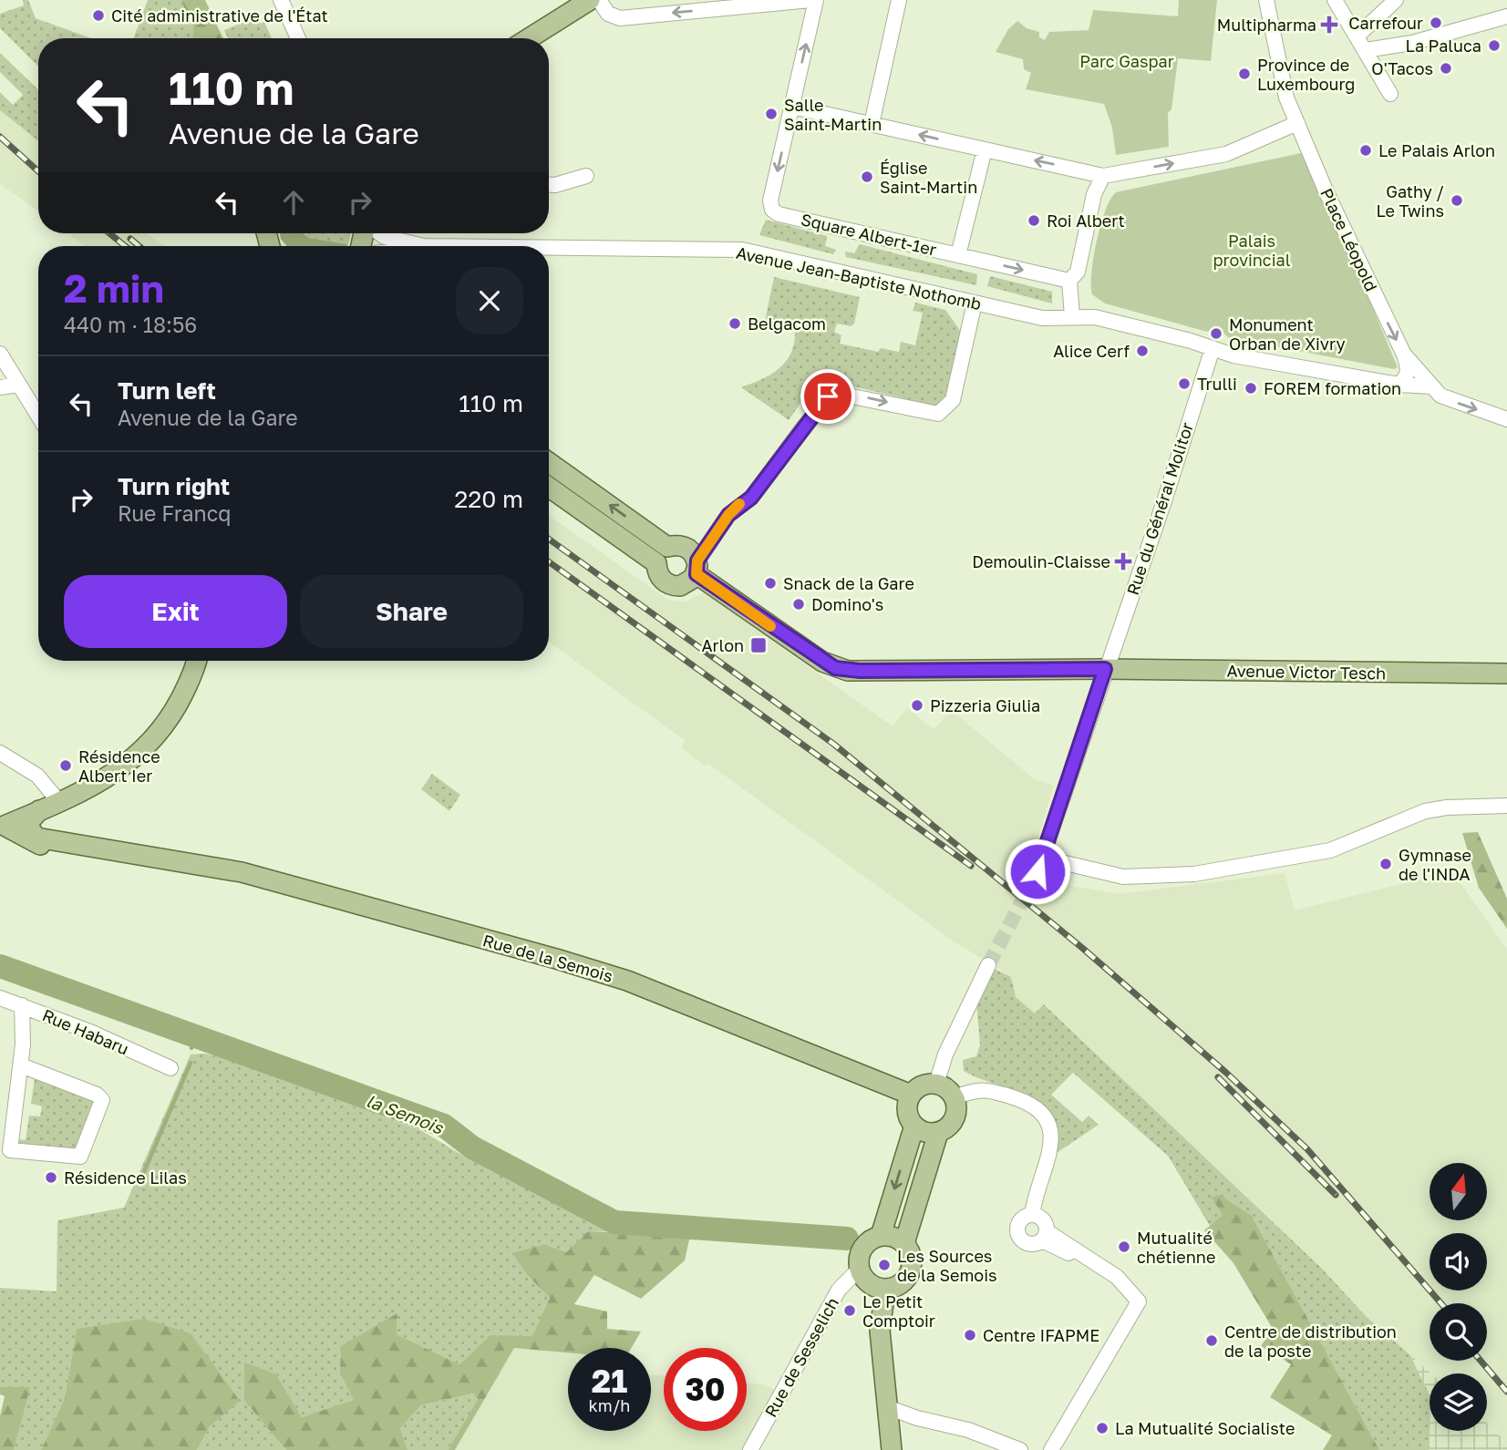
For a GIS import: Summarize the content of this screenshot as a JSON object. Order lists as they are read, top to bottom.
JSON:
{
  "streets": {
    "main road": ["Avenue Victor Tesch", "Rue de la Semois"],
    "street": [
      "Square Albert-1er",
      "Place Léopold",
      "Avenue Jean-Baptiste Nothomb",
      "Rue du Général Molitor",
      "Rue Habaru",
      "Rue de Sesselich"
    ]
  },
  "crossings": [
    ["Place Léopold", "Avenue Jean-Baptiste Nothomb"],
    ["Avenue Jean-Baptiste Nothomb", "Rue du Général Molitor"],
    ["Rue du Général Molitor", "Avenue Victor Tesch"]
  ],
  "one_way": ["Place Léopold"],
  "water": ["la Semois"],
  "parks": ["Parc Gaspar", "Palais provincial"],
  "places": {
    "other": [
      "Cité administrative de l'État",
      "Carrefour",
      "La Paluca",
      "O'Tacos",
      "Province de Luxembourg",
      "Salle Saint-Martin",
      "Le Palais Arlon",
      "Église Saint-Martin",
      "Gathy / Le Twins",
      "Roi Albert",
      "Belgacom",
      "Monument Orban de Xivry",
      "Alice Cerf",
      "Trulli",
      "FOREM formation",
      "Snack de la Gare",
      "Domino's",
      "Pizzeria Giulia",
      "Résidence Albert Ier",
      "Gymnase de l'INDA",
      "Résidence Lilas",
      "Mutualité chétienne",
      "Les Sources de la Semois",
      "Le Petit Comptoir",
      "Centre IFAPME",
      "Centre de distribution de la poste",
      "La Mutualité Socialiste"
    ],
    "health": ["Multipharma", "Demoulin-Claisse"],
    "transit": ["Arlon"]
  },
  "north": "top",
  "page": {
    "turn": ["110 m", "Avenue de la Gare"],
    "heading": ["2 min", "440 m · 18:56"],
    "list": [
      {
        "name": "Turn left",
        "note": "Avenue de la Gare",
        "value": "110 m"
      },
      {
        "name": "Turn right",
        "note": "Rue Francq",
        "value": "220 m"
      }
    ],
    "buttons": ["Exit", "Share"],
    "speed": "21 km/h",
    "limit": "30"
  }
}
